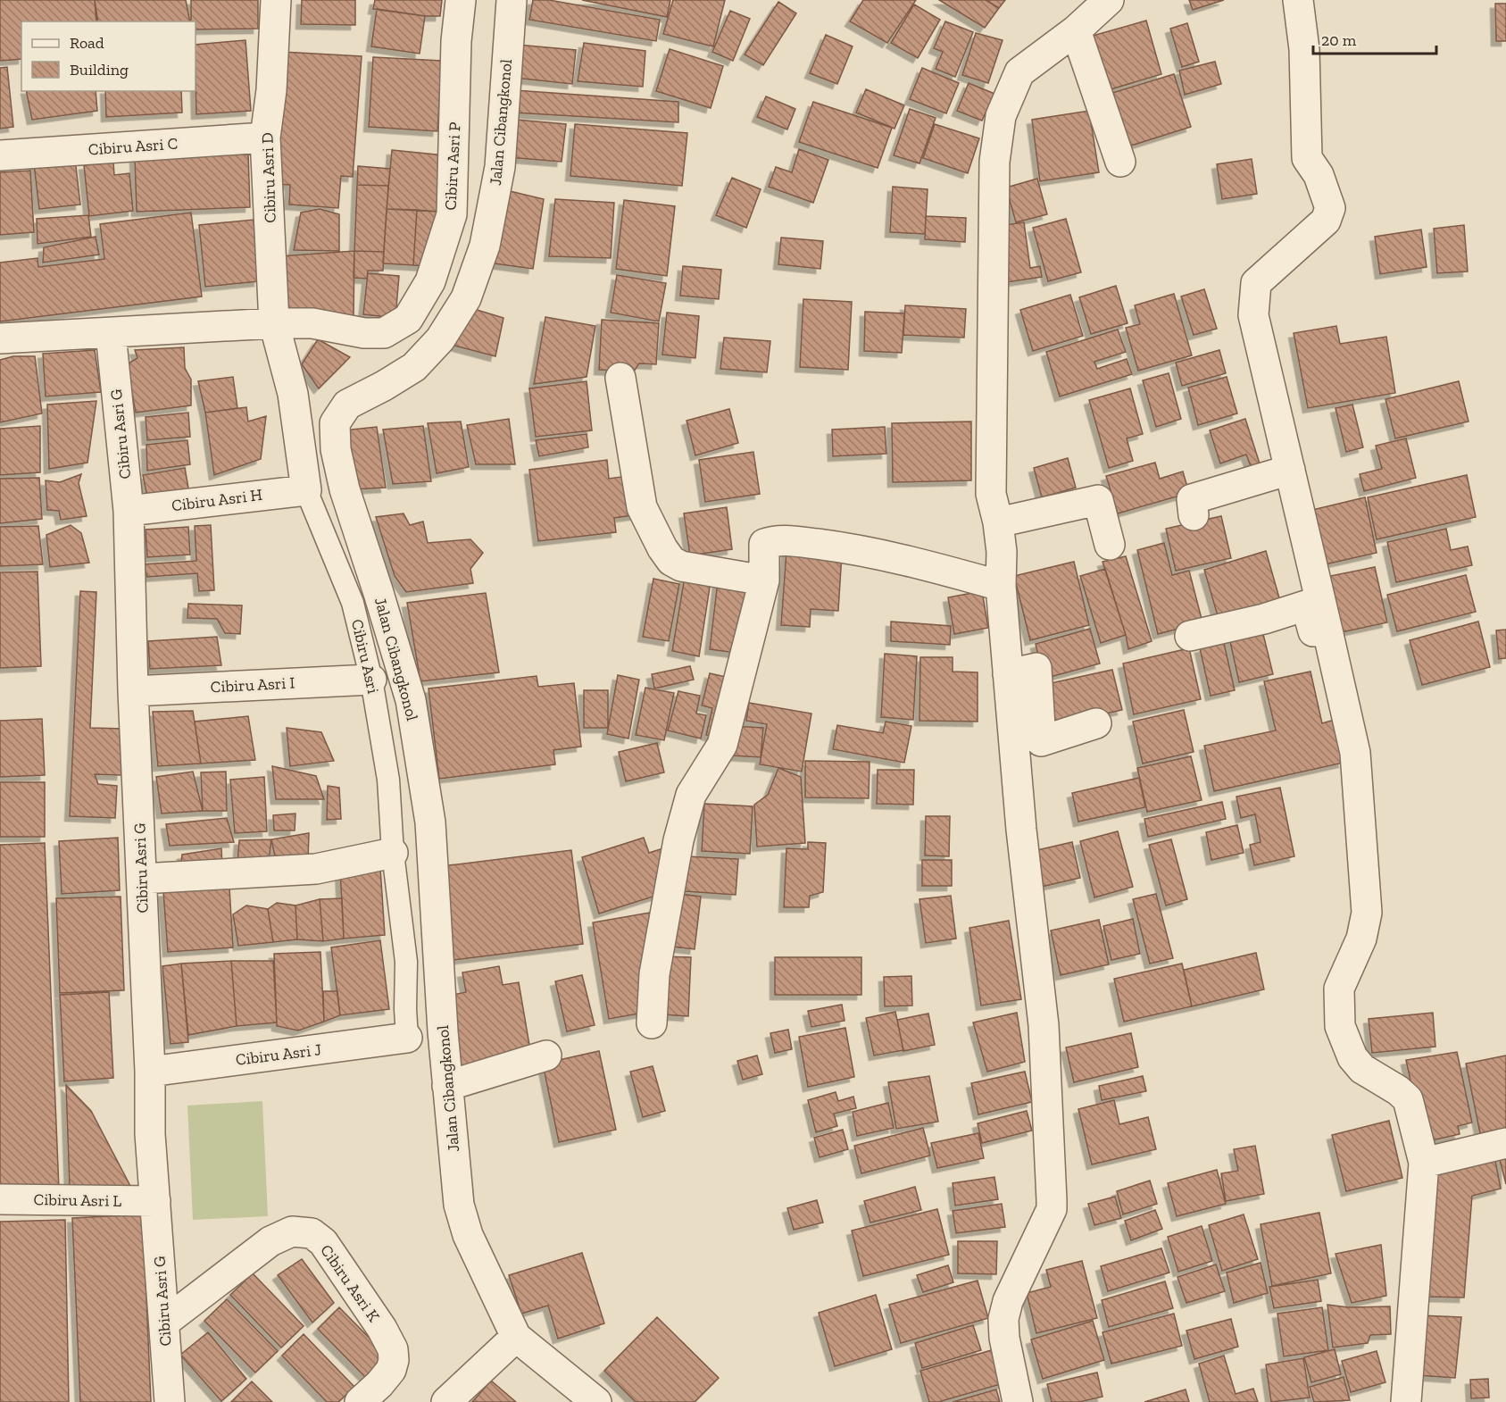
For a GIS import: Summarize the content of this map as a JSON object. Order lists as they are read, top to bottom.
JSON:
{
  "streets": {
    "street": [
      "Jalan Cibangkonol",
      "Cibiru Asri C",
      "Cibiru Asri P",
      "Cibiru Asri D",
      "Cibiru Asri G",
      "Cibiru Asri H",
      "Cibiru Asri",
      "Cibiru Asri I",
      "Cibiru Asri J",
      "Cibiru Asri L",
      "Cibiru Asri K"
    ]
  },
  "crossings": [
    ["Cibiru Asri C", "Cibiru Asri D"],
    ["Cibiru Asri P", "Cibiru Asri D"],
    ["Cibiru Asri P", "Cibiru Asri"],
    ["Cibiru Asri D", "Cibiru Asri"],
    ["Cibiru Asri G", "Cibiru Asri H"],
    ["Cibiru Asri G", "Cibiru Asri I"],
    ["Cibiru Asri G", "Cibiru Asri J"],
    ["Cibiru Asri G", "Cibiru Asri L"],
    ["Cibiru Asri G", "Cibiru Asri K"],
    ["Cibiru Asri H", "Cibiru Asri"],
    ["Cibiru Asri", "Cibiru Asri I"],
    ["Cibiru Asri", "Cibiru Asri J"]
  ],
  "legend": ["Road", "Building"],
  "scale_bar": "20 m"
}
